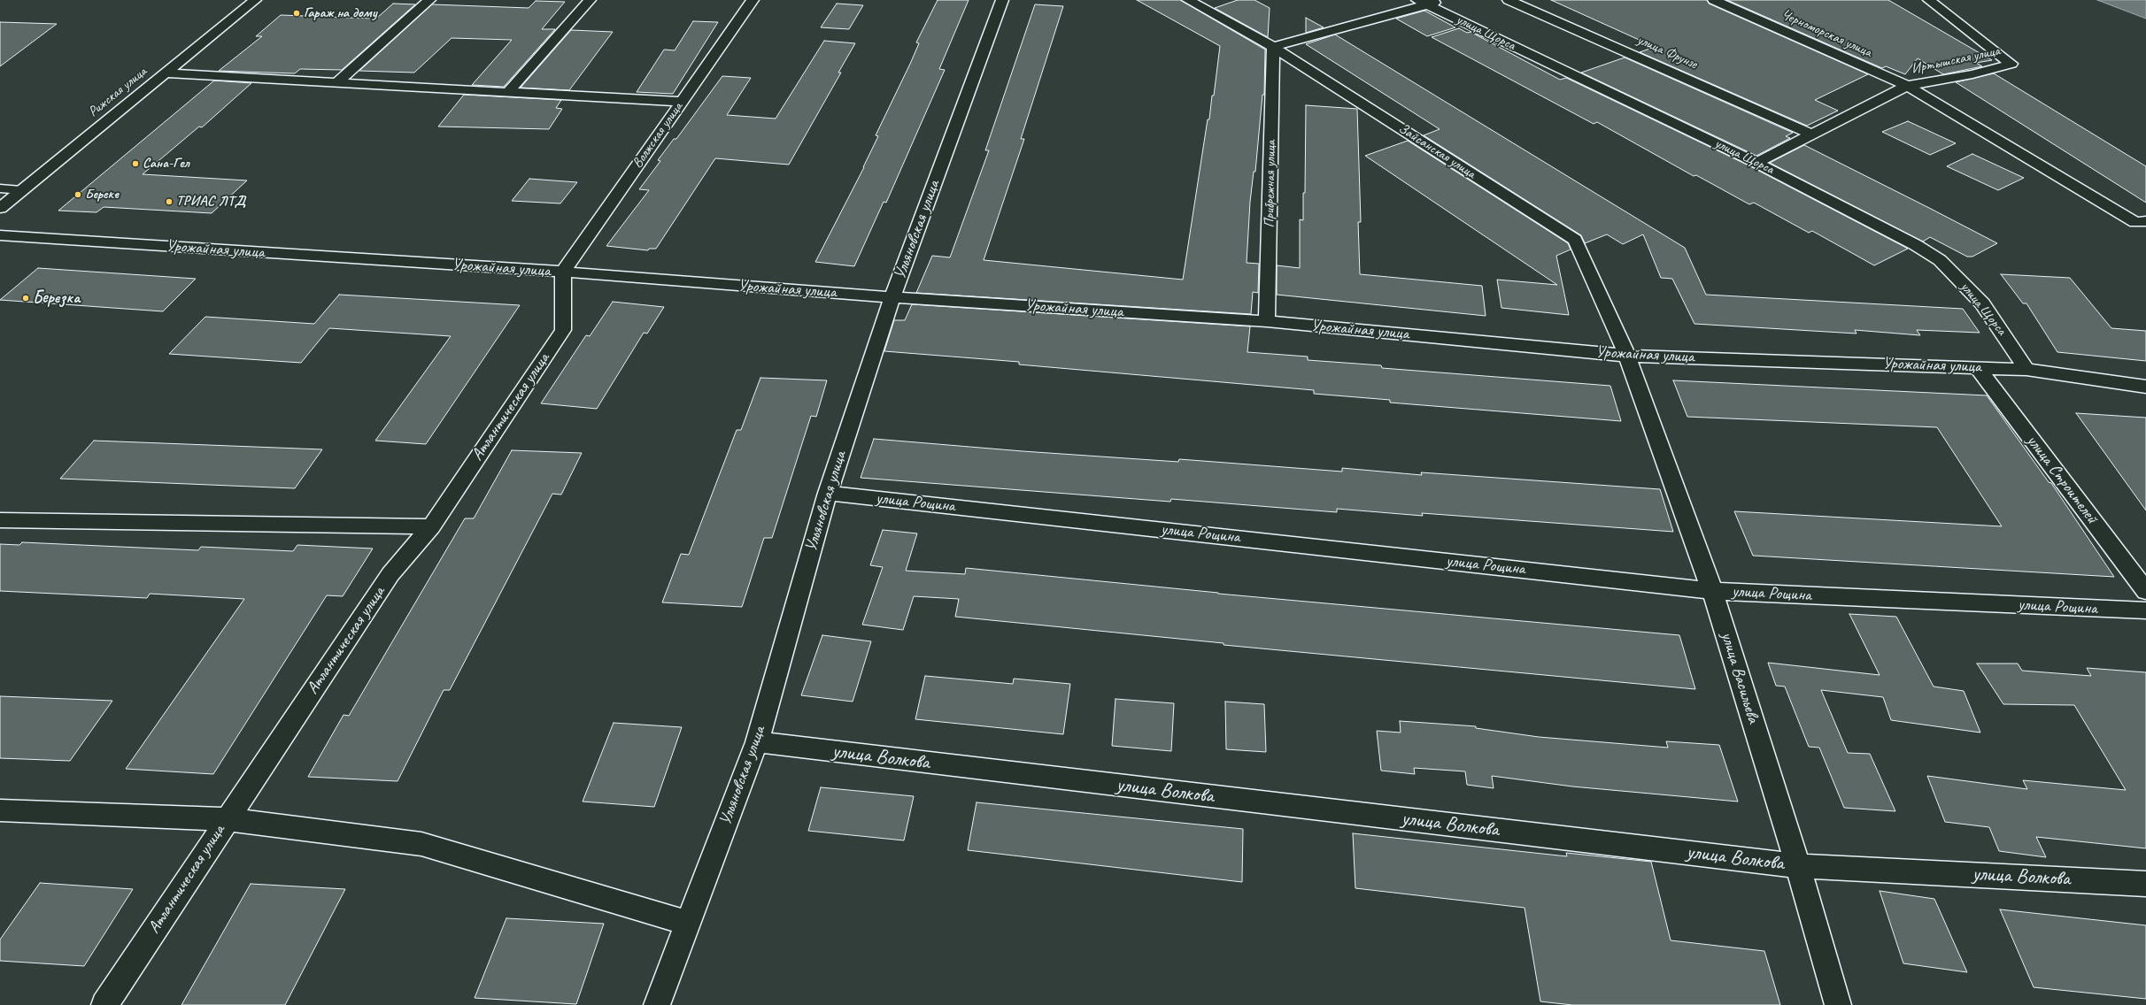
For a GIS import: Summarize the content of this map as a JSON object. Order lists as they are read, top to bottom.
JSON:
{
  "streets": {
    "street": [
      "улица Щорса",
      "Черноморская улица",
      "улица Фрунзе",
      "Иртышская улица",
      "Рижская улица",
      "Волжская улица",
      "Зайсанская улица",
      "Прибрежная улица",
      "Ульяновская улица",
      "Урожайная улица",
      "Атлантическая улица",
      "улица Строителей",
      "улица Рощина",
      "улица Васильева",
      "улица Волкова"
    ]
  },
  "crossings": [
    ["улица Щорса", "Урожайная улица"],
    ["Черноморская улица", "Иртышская улица"],
    ["Волжская улица", "Урожайная улица"],
    ["Волжская улица", "Атлантическая улица"],
    ["Зайсанская улица", "Прибрежная улица"],
    ["Зайсанская улица", "Урожайная улица"],
    ["Зайсанская улица", "улица Васильева"],
    ["Прибрежная улица", "Урожайная улица"],
    ["Ульяновская улица", "Урожайная улица"],
    ["Ульяновская улица", "улица Рощина"],
    ["Ульяновская улица", "улица Волкова"],
    ["Урожайная улица", "Атлантическая улица"],
    ["Урожайная улица", "улица Строителей"],
    ["Урожайная улица", "улица Васильева"],
    ["улица Рощина", "улица Васильева"],
    ["улица Васильева", "улица Волкова"]
  ],
  "places": [
    "Гараж на дому",
    "Сана-Гел",
    "Береке",
    "ТРИАС ЛТД",
    "Березка"
  ]
}
